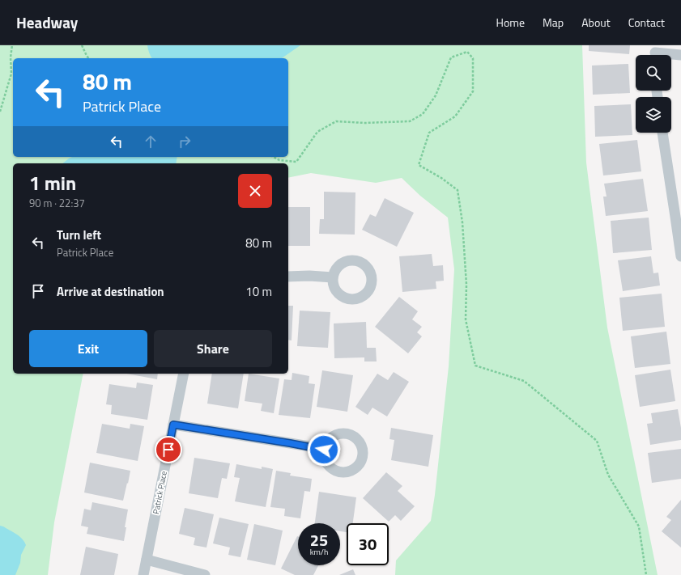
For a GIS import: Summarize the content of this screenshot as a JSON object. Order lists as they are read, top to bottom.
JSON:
{
  "streets": {
    "street": ["Patrick Place"]
  },
  "page": {
    "header": "Headway",
    "nav": [
      "Home",
      "Map",
      "About",
      "Contact"
    ],
    "turn": ["80 m", "Patrick Place"],
    "heading": ["1 min", "90 m · 22:37"],
    "list": [
      {
        "name": "Turn left",
        "note": "Patrick Place",
        "value": "80 m"
      },
      {
        "name": "Arrive at destination",
        "value": "10 m"
      }
    ],
    "buttons": ["Exit", "Share"],
    "speed": "25 km/h",
    "limit": "30"
  }
}
